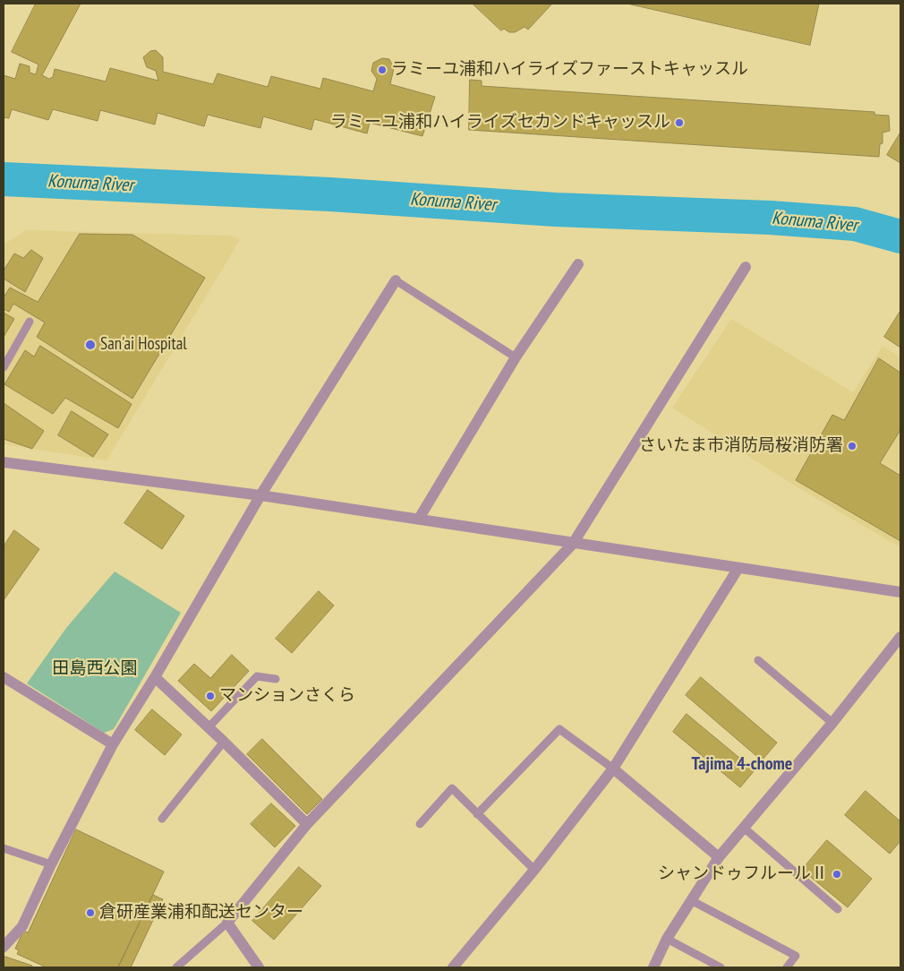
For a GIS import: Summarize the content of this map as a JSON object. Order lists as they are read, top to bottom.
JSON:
{
  "districts": ["Tajima 4-chome"],
  "water": ["Konuma River"],
  "parks": ["田島西公園"],
  "places": [
    "ラミーユ浦和ハイライズファーストキャッスル",
    "ラミーユ浦和ハイライズセカンドキャッスル",
    "San'ai Hospital",
    "さいたま市消防局桜消防署",
    "マンションさくら",
    "シャンドゥフルールⅡ",
    "倉研産業浦和配送センター"
  ]
}
